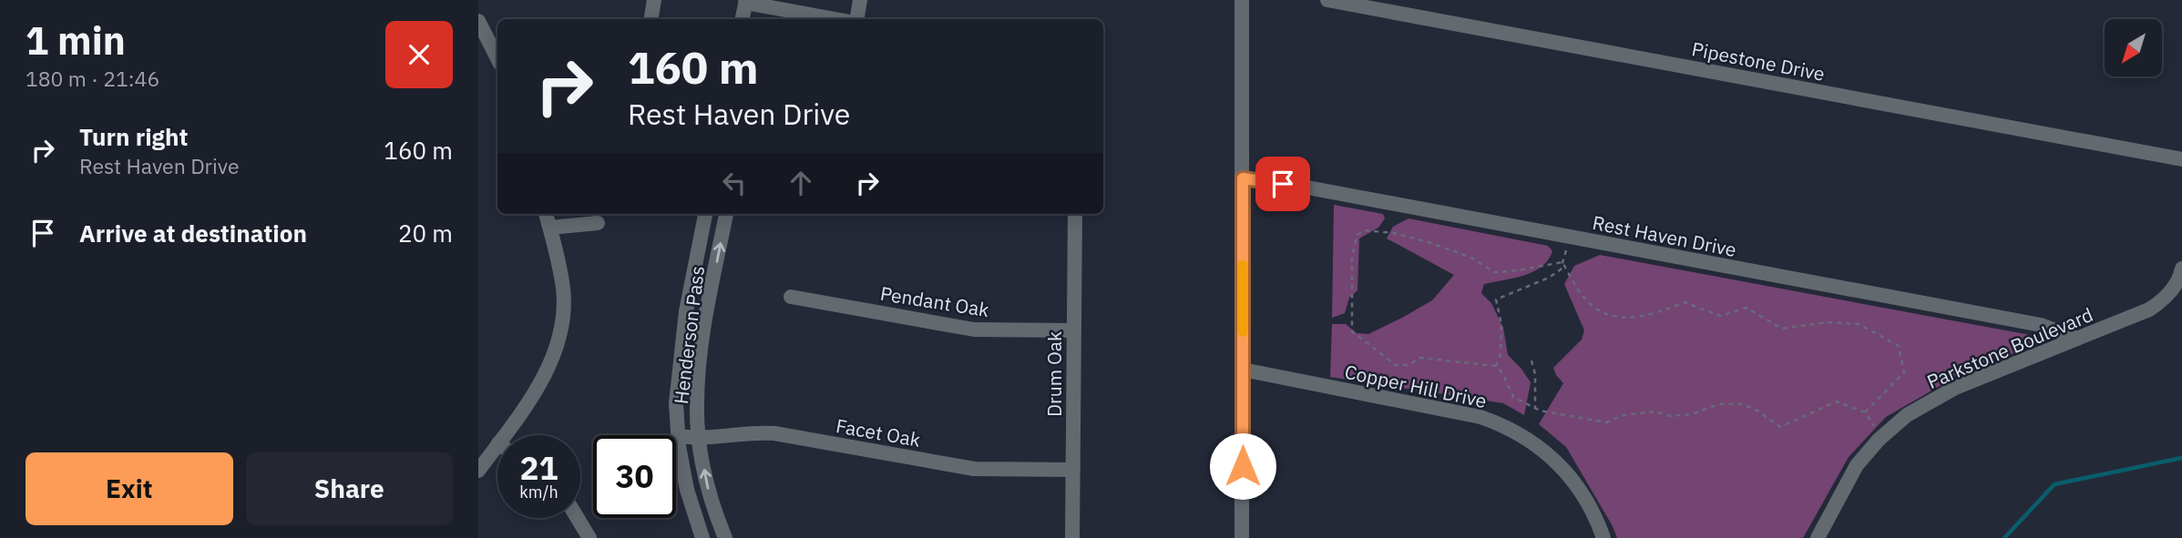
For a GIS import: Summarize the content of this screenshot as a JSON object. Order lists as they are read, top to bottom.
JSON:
{
  "streets": {
    "street": [
      "Pipestone Drive",
      "Rest Haven Drive",
      "Pendant Oak",
      "Henderson Pass",
      "Parkstone Boulevard",
      "Drum Oak",
      "Copper Hill Drive",
      "Facet Oak"
    ]
  },
  "crossings": [
    ["Rest Haven Drive", "Parkstone Boulevard"],
    ["Pendant Oak", "Drum Oak"],
    ["Henderson Pass", "Facet Oak"],
    ["Drum Oak", "Facet Oak"]
  ],
  "north": "bottom left",
  "page": {
    "heading": ["1 min", "180 m · 21:46"],
    "turn": ["160 m", "Rest Haven Drive"],
    "list": [
      {
        "name": "Turn right",
        "note": "Rest Haven Drive",
        "value": "160 m"
      },
      {
        "name": "Arrive at destination",
        "value": "20 m"
      }
    ],
    "speed": "21 km/h",
    "limit": "30",
    "buttons": ["Exit", "Share"]
  }
}
